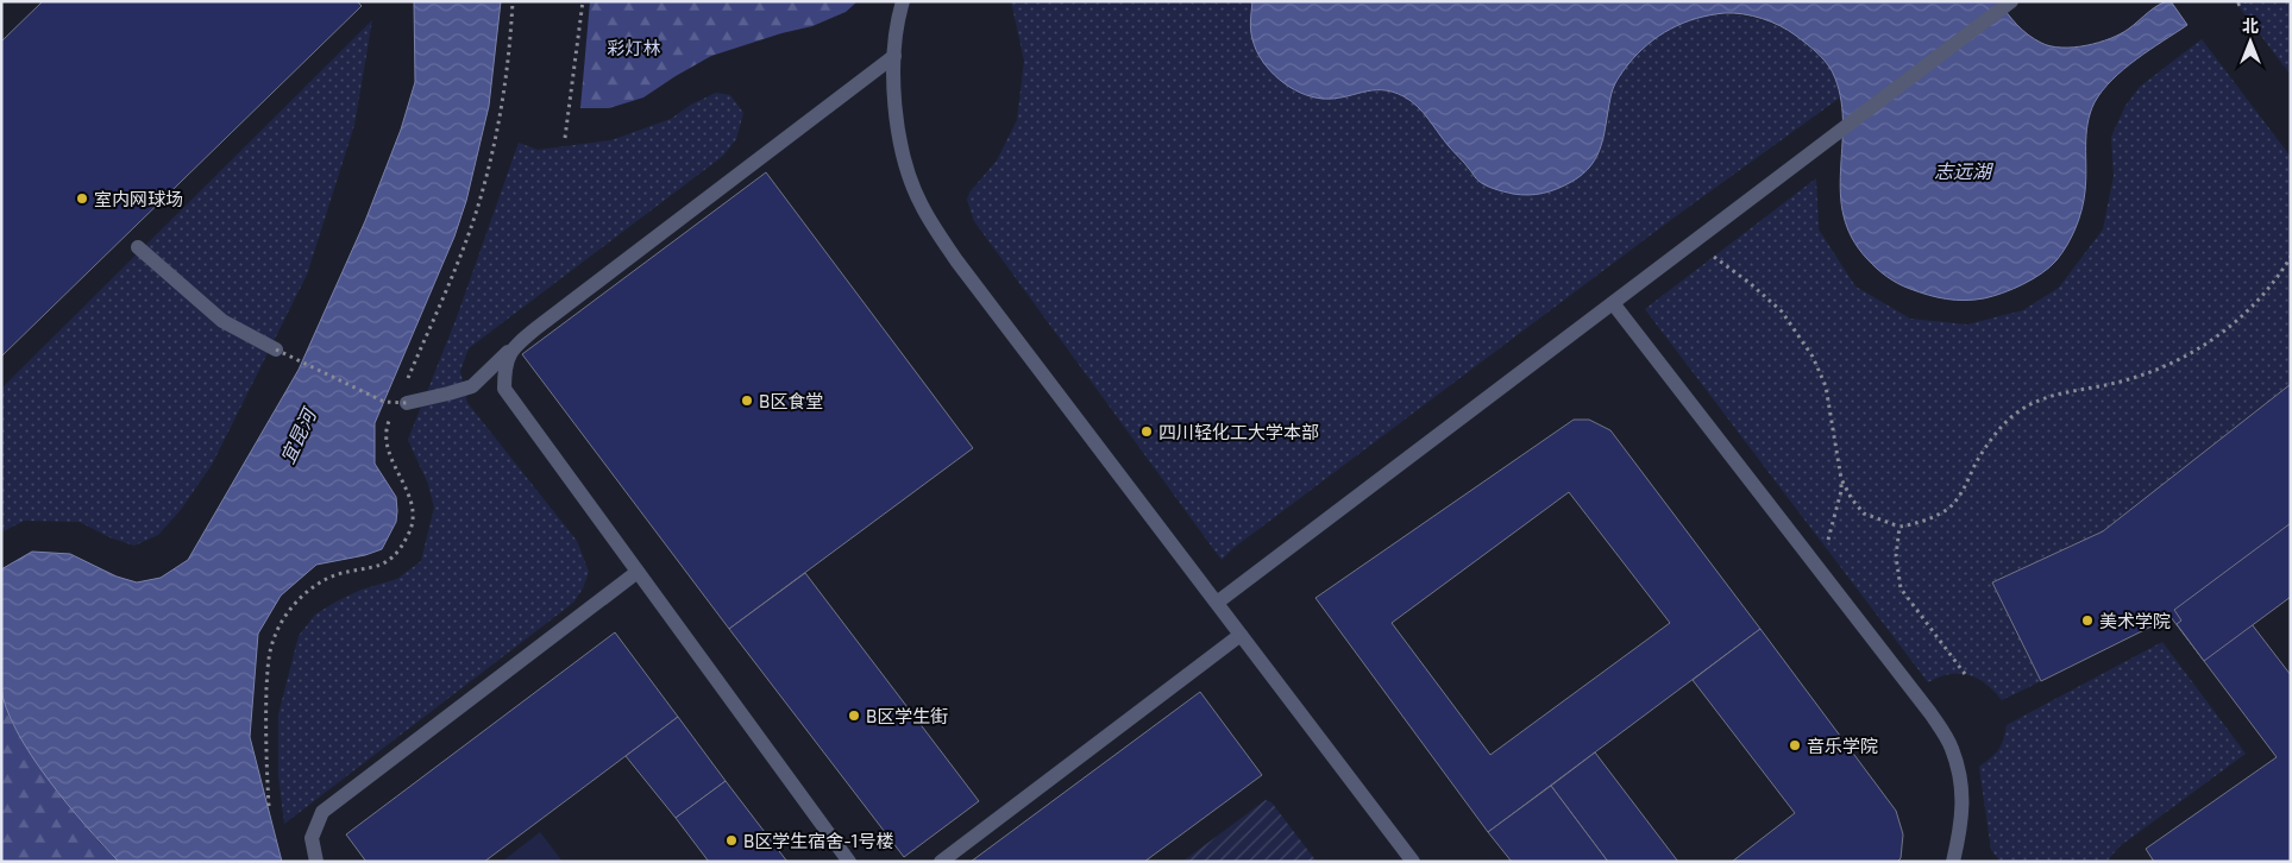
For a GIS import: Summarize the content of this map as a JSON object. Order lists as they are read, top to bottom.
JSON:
{
  "water": ["志远湖", "宜昆河"],
  "parks": ["彩灯林"],
  "places": [
    "室内网球场",
    "B区食堂",
    "四川轻化工大学本部",
    "美术学院",
    "B区学生街",
    "音乐学院",
    "B区学生宿舍-1号楼"
  ],
  "north": "top"
}
